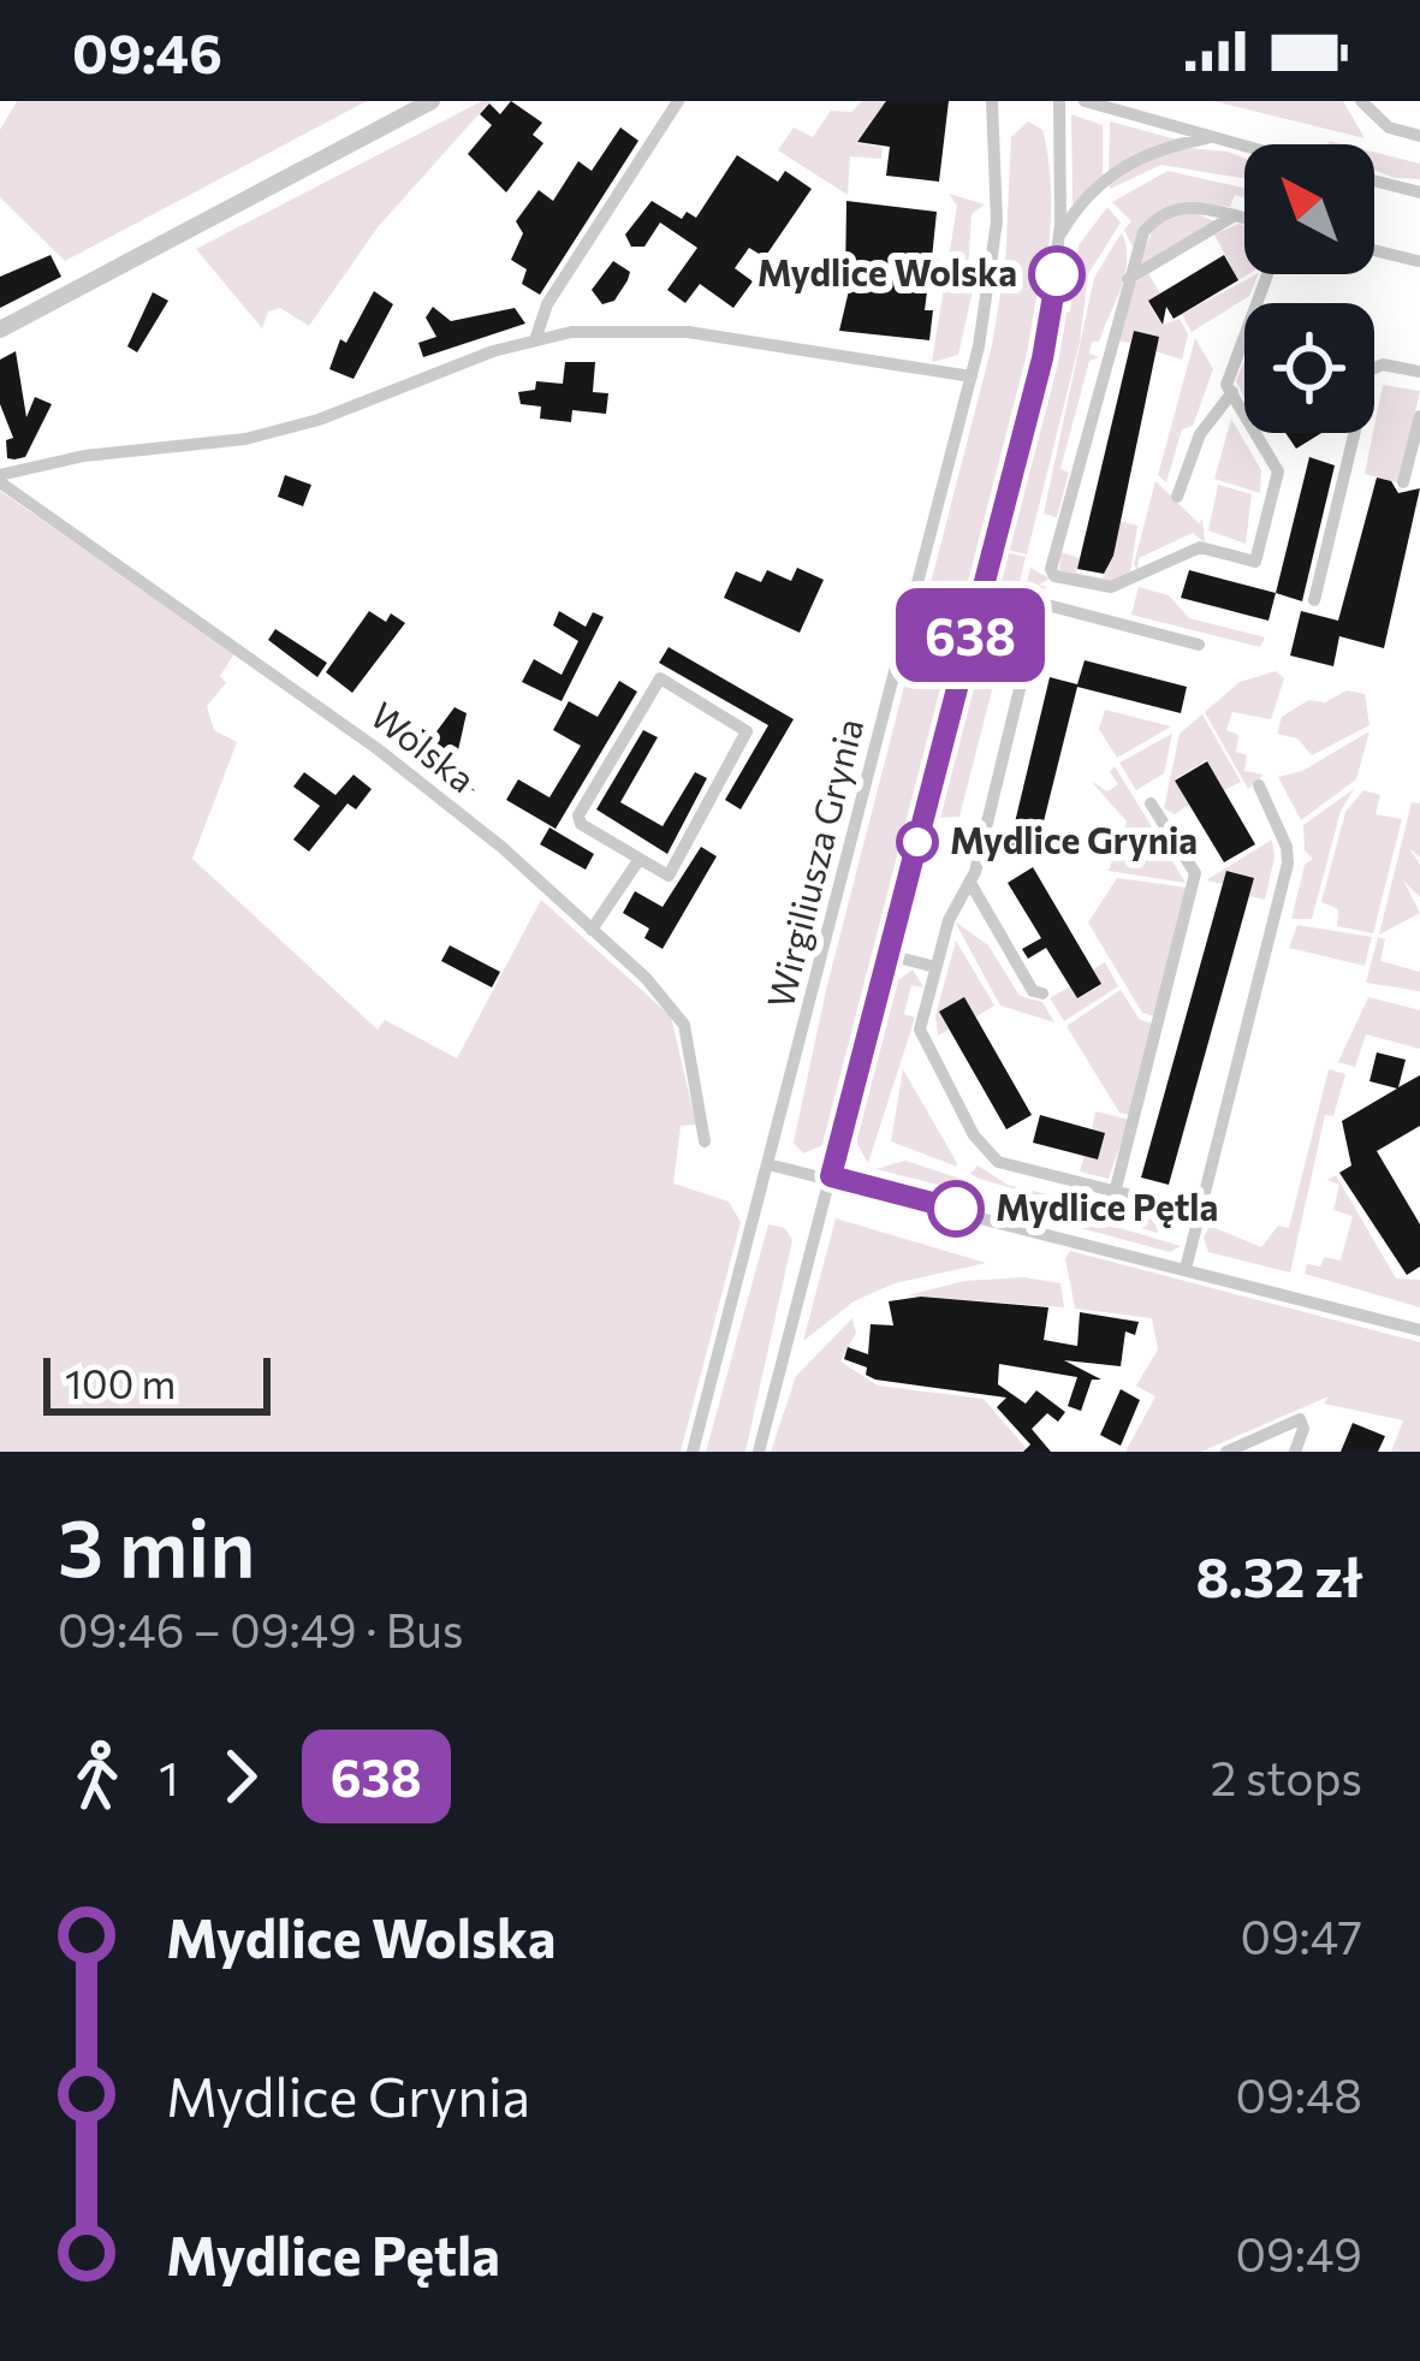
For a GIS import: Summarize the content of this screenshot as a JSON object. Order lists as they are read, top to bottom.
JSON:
{
  "streets": {
    "street": ["Wolska", "Wirgiliusza Grynia"]
  },
  "places": ["Mydlice Wolska", "Mydlice Grynia", "Mydlice Pętla"],
  "lines": ["bus line 638"],
  "scale_bar": "100 m",
  "north": "top left",
  "page": {
    "status": "09:46",
    "on_map": "638",
    "scale": "100 m",
    "heading": ["3 min", "09:46 – 09:49 · Bus", "8.32 zł"],
    "legs": ["1", "638", "2 stops"],
    "list": [
      {
        "name": "Mydlice Wolska",
        "value": "09:47"
      },
      {
        "name": "Mydlice Grynia",
        "value": "09:48"
      },
      {
        "name": "Mydlice Pętla",
        "value": "09:49"
      }
    ]
  }
}
